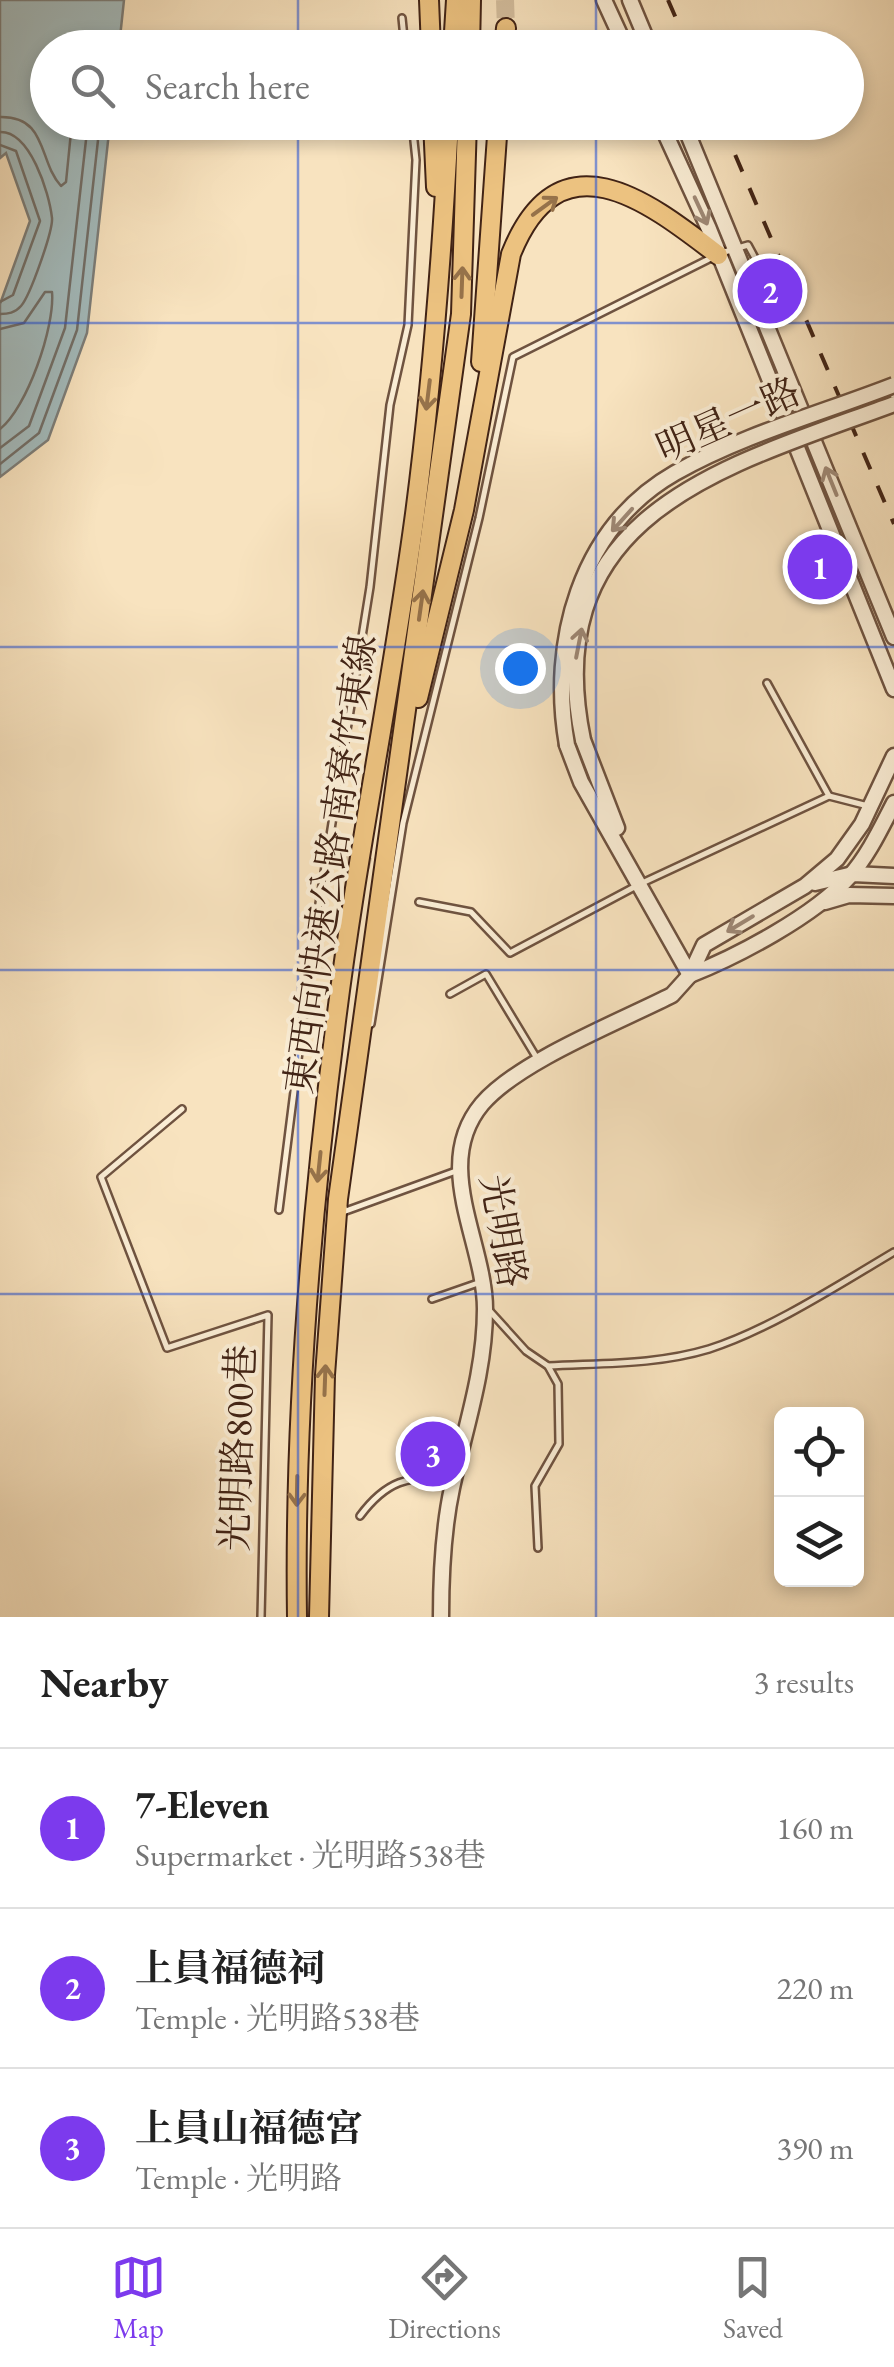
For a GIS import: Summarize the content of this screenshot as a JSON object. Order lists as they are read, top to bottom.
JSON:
{
  "streets": {
    "highway": ["東西向快速公路 南寮竹東線"],
    "street": ["明星一路", "光明路"],
    "lane": ["光明路800巷"]
  },
  "crossings": [
    ["明星一路", "光明路"]
  ],
  "page": {
    "search": "Search here",
    "pins": ["2", "1", "3"],
    "heading": ["Nearby", "3 results"],
    "list": [
      {
        "mark": "1",
        "name": "7-Eleven",
        "note": "Supermarket · 光明路538巷",
        "value": "160 m"
      },
      {
        "mark": "2",
        "name": "上員福德祠",
        "note": "Temple · 光明路538巷",
        "value": "220 m"
      },
      {
        "mark": "3",
        "name": "上員山福德宮",
        "note": "Temple · 光明路",
        "value": "390 m"
      }
    ],
    "nav": ["Map", "Directions", "Saved"]
  }
}
